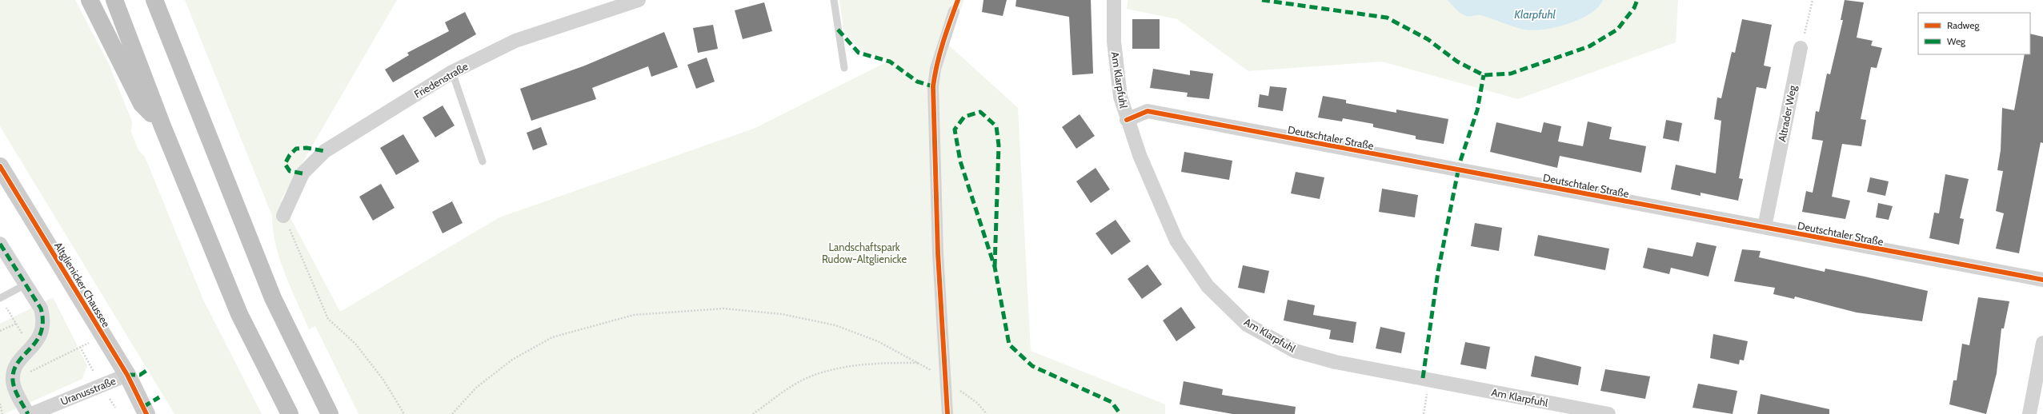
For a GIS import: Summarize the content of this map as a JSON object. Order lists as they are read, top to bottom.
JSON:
{
  "streets": {
    "main road": ["Altglienicker Chaussee"],
    "street": [
      "Friedenstraße",
      "Am Klarpfuhl",
      "Altrader Weg",
      "Deutschtaler Straße",
      "Uranusstraße"
    ]
  },
  "crossings": [
    ["Am Klarpfuhl", "Deutschtaler Straße"],
    ["Altrader Weg", "Deutschtaler Straße"],
    ["Altglienicker Chaussee", "Uranusstraße"]
  ],
  "water": ["Klarpfuhl"],
  "parks": ["Landschaftspark Rudow-Altglienicke"],
  "legend": ["Radweg", "Weg"]
}
